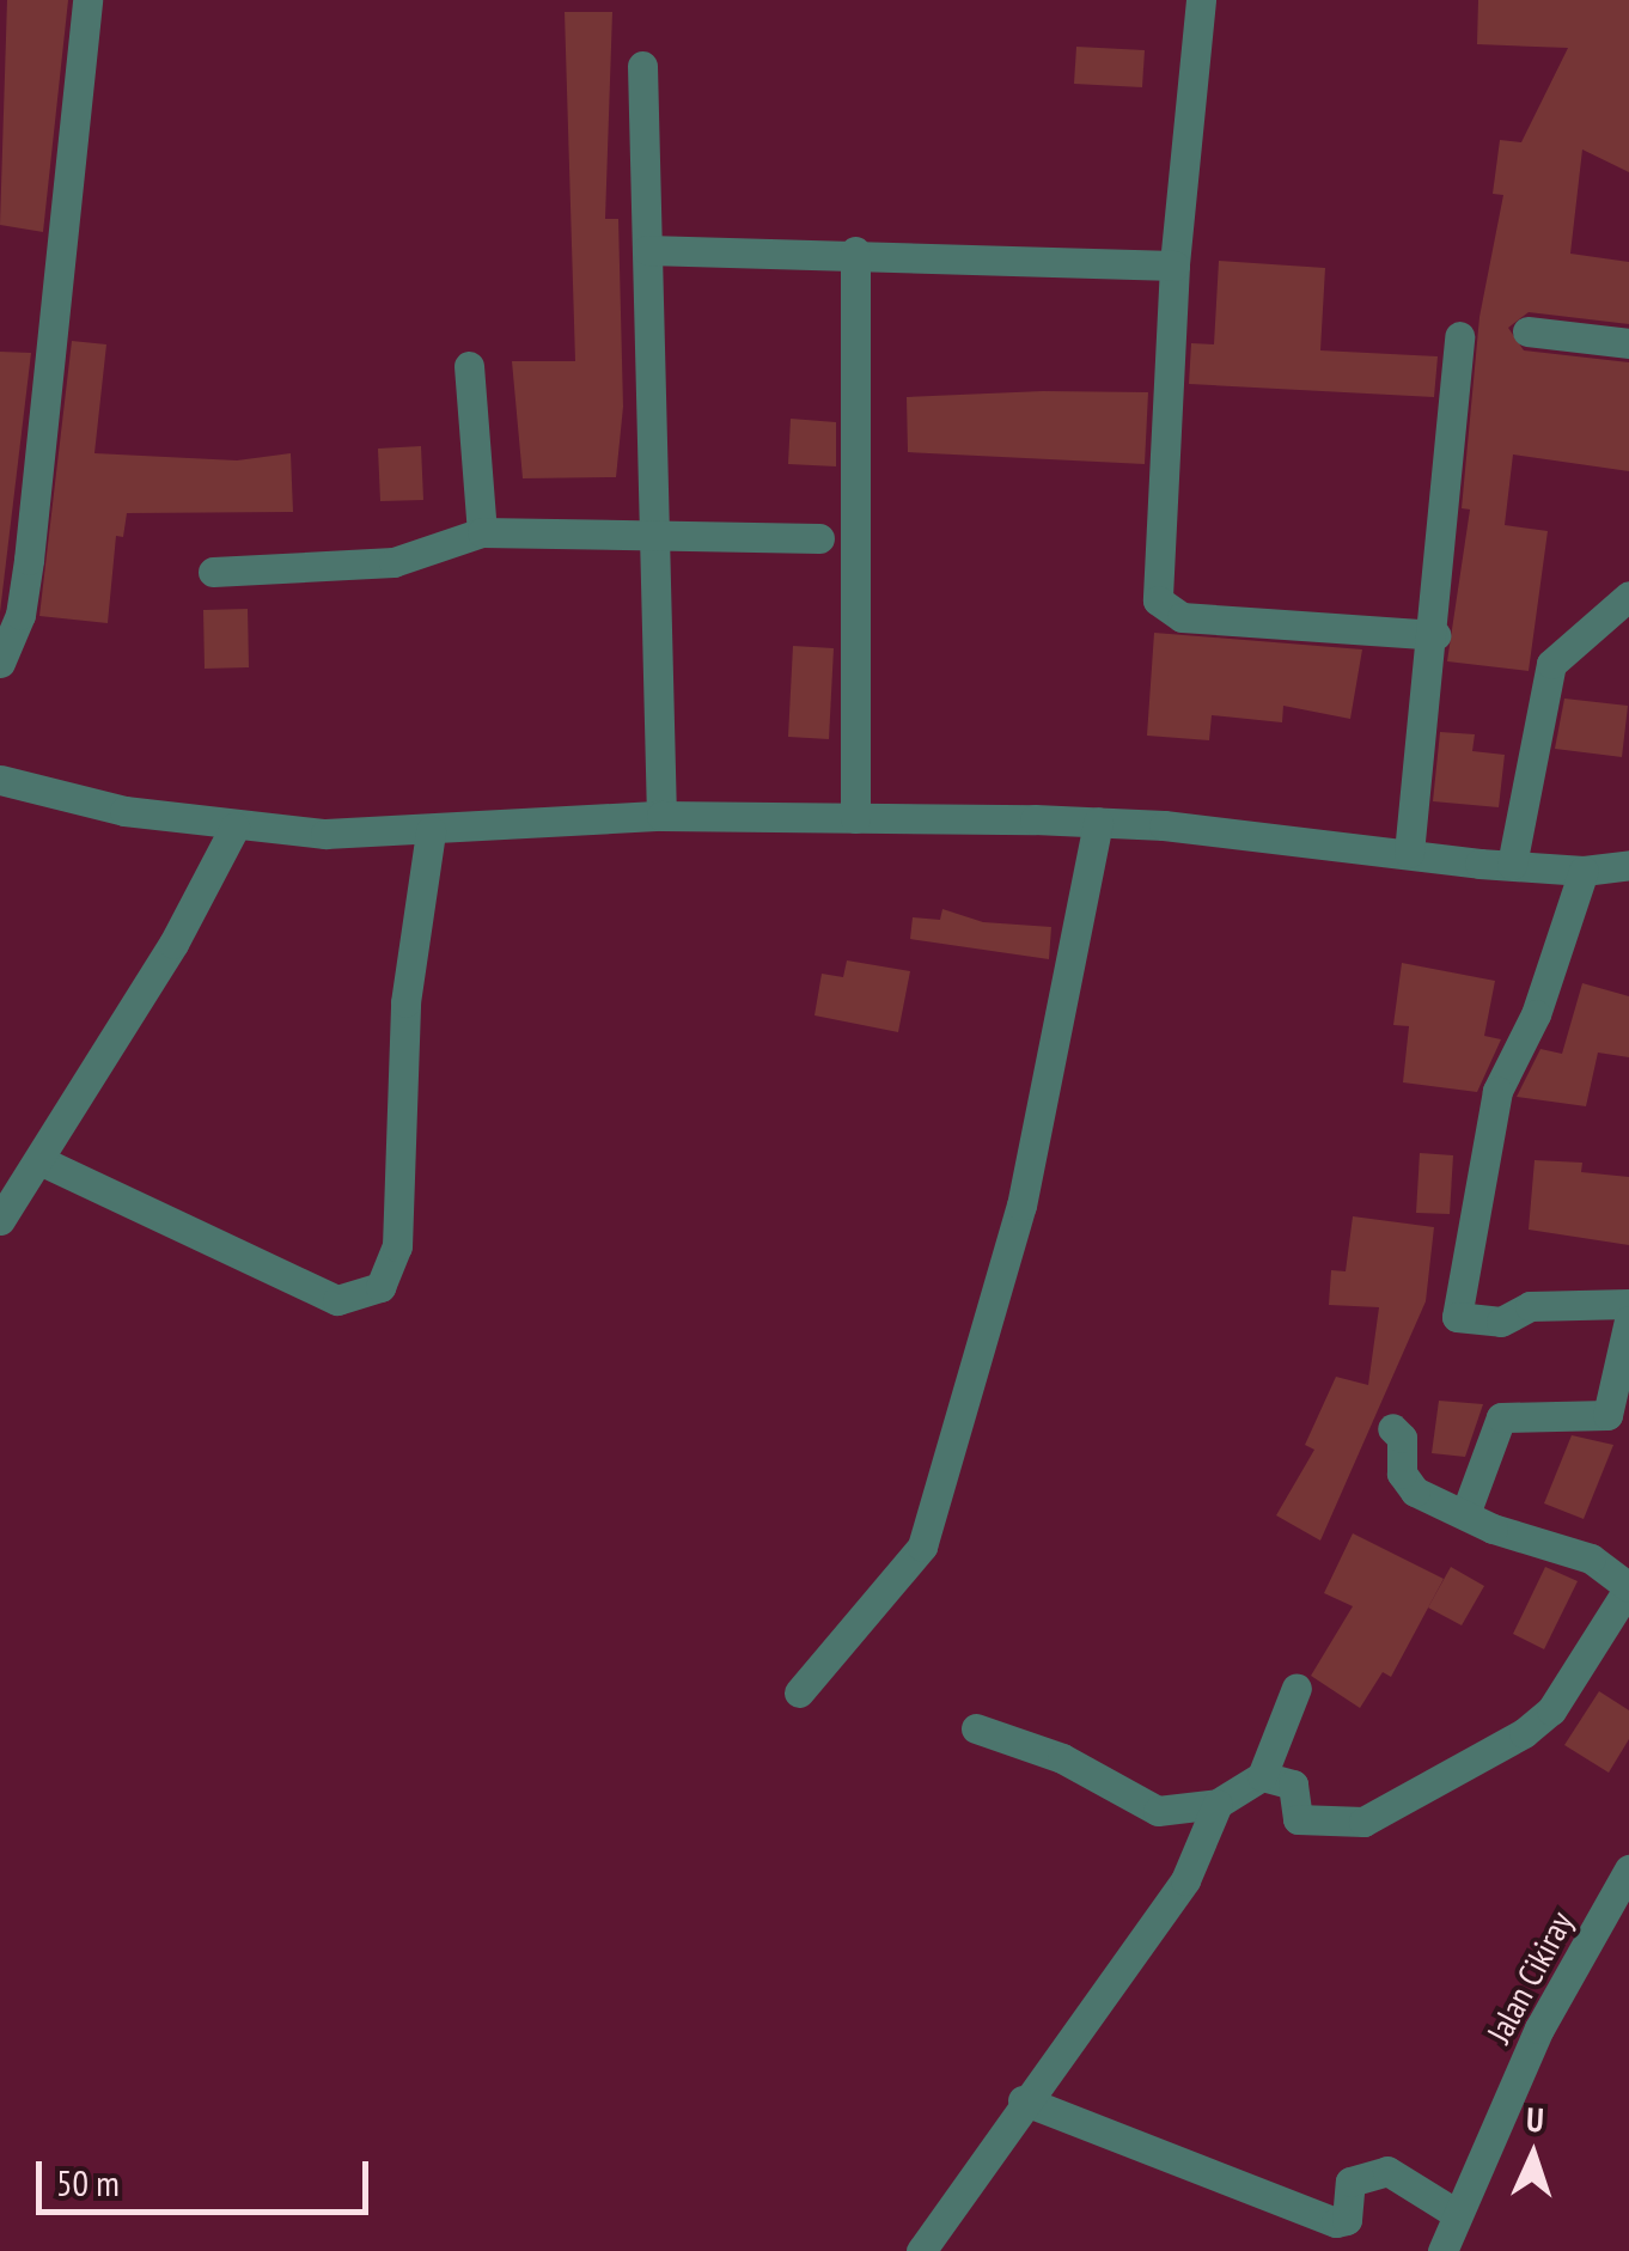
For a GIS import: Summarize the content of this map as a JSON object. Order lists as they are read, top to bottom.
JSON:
{
  "streets": {
    "street": ["Jalan Cikiray"]
  },
  "scale_bar": "50 m",
  "north": "top"
}
